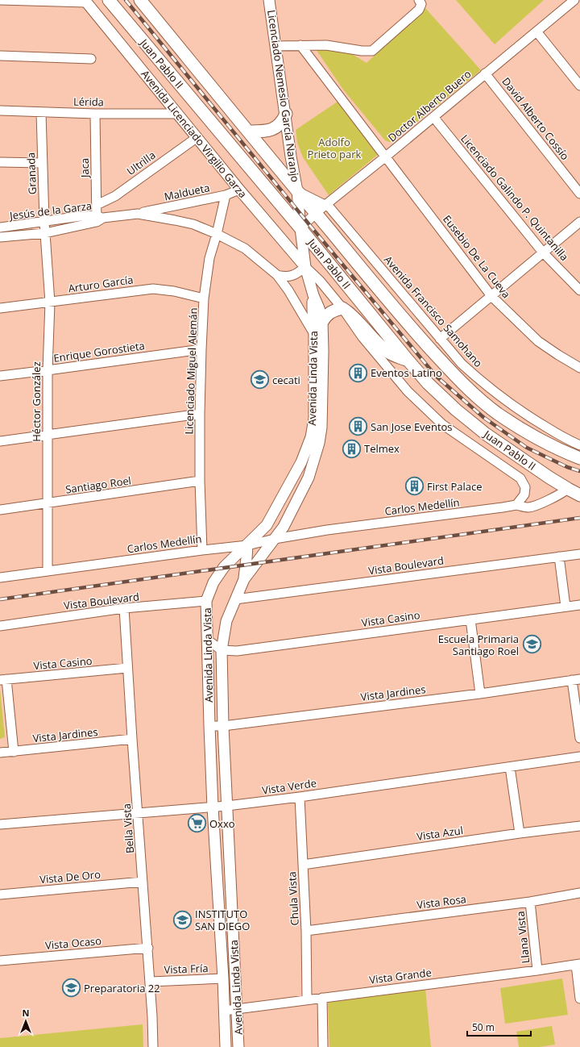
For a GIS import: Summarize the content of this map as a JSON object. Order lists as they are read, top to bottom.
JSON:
{
  "streets": {
    "main road": ["Juan Pablo II"],
    "street": [
      "Licenciado Nemesio García Naranjo",
      "Lérida",
      "Doctor Alberto Buero",
      "David Alberto Cossío",
      "Avenida Licenciado Virgilio Garza",
      "Ultrilla",
      "Jaca",
      "Granada",
      "Maldueta",
      "Licenciado Galindo P. Quintanilla",
      "Jesús de la Garza",
      "Eusebio De La Cueva",
      "Arturo García",
      "Avenida Francisco Samohano",
      "Enrique Gorostieta",
      "Licenciado Miguel Alemán",
      "Avenida Linda Vista",
      "Héctor González",
      "Santiago Roel",
      "Carlos Medellín",
      "Vista Boulevard",
      "Vista Casino",
      "Vista Jardines",
      "Vista Verde",
      "Bella Vista",
      "Vista Azul",
      "Vista De Oro",
      "Chula Vista",
      "Vista Rosa",
      "Llana Vista",
      "Vista Ocaso",
      "Vista Fría",
      "Vista Grande"
    ]
  },
  "crossings": [
    ["Juan Pablo II", "Licenciado Nemesio García Naranjo"],
    ["Juan Pablo II", "Doctor Alberto Buero"],
    ["Juan Pablo II", "Avenida Francisco Samohano"],
    ["Juan Pablo II", "Avenida Linda Vista"],
    ["Juan Pablo II", "Carlos Medellín"],
    ["Licenciado Nemesio García Naranjo", "Doctor Alberto Buero"],
    ["Licenciado Nemesio García Naranjo", "Avenida Francisco Samohano"],
    ["Licenciado Nemesio García Naranjo", "Avenida Linda Vista"],
    ["Lérida", "Avenida Licenciado Virgilio Garza"],
    ["Lérida", "Jaca"],
    ["Lérida", "Granada"],
    ["Doctor Alberto Buero", "David Alberto Cossío"],
    ["Doctor Alberto Buero", "Licenciado Galindo P. Quintanilla"],
    ["Doctor Alberto Buero", "Eusebio De La Cueva"],
    ["Doctor Alberto Buero", "Avenida Francisco Samohano"],
    ["Doctor Alberto Buero", "Avenida Linda Vista"],
    ["Avenida Licenciado Virgilio Garza", "Ultrilla"],
    ["Avenida Licenciado Virgilio Garza", "Maldueta"],
    ["Avenida Licenciado Virgilio Garza", "Avenida Linda Vista"],
    ["Ultrilla", "Jaca"],
    ["Jaca", "Jesús de la Garza"],
    ["Granada", "Jesús de la Garza"],
    ["Granada", "Héctor González"],
    ["Maldueta", "Jesús de la Garza"],
    ["Maldueta", "Licenciado Miguel Alemán"],
    ["Jesús de la Garza", "Licenciado Miguel Alemán"],
    ["Jesús de la Garza", "Avenida Linda Vista"],
    ["Jesús de la Garza", "Héctor González"],
    ["Arturo García", "Licenciado Miguel Alemán"],
    ["Arturo García", "Héctor González"],
    ["Enrique Gorostieta", "Licenciado Miguel Alemán"],
    ["Enrique Gorostieta", "Héctor González"],
    ["Licenciado Miguel Alemán", "Santiago Roel"],
    ["Licenciado Miguel Alemán", "Carlos Medellín"],
    ["Avenida Linda Vista", "Carlos Medellín"],
    ["Avenida Linda Vista", "Vista Boulevard"],
    ["Avenida Linda Vista", "Vista Casino"],
    ["Avenida Linda Vista", "Vista Jardines"],
    ["Avenida Linda Vista", "Vista Verde"],
    ["Avenida Linda Vista", "Vista Fría"],
    ["Avenida Linda Vista", "Vista Grande"],
    ["Héctor González", "Santiago Roel"],
    ["Héctor González", "Carlos Medellín"],
    ["Vista Boulevard", "Bella Vista"],
    ["Vista Casino", "Bella Vista"],
    ["Vista Jardines", "Bella Vista"],
    ["Vista Verde", "Bella Vista"],
    ["Vista Verde", "Chula Vista"],
    ["Bella Vista", "Vista De Oro"],
    ["Bella Vista", "Vista Ocaso"],
    ["Bella Vista", "Vista Fría"],
    ["Vista Azul", "Chula Vista"],
    ["Chula Vista", "Vista Rosa"],
    ["Chula Vista", "Vista Grande"],
    ["Vista Rosa", "Llana Vista"],
    ["Llana Vista", "Vista Grande"]
  ],
  "parks": ["Adolfo Prieto park"],
  "places": {
    "building": [
      "Eventos Latino",
      "San Jose Eventos",
      "Telmex",
      "First Palace"
    ],
    "school or university": [
      "cecati",
      "Escuela Primaria Santiago Roel",
      "INSTITUTO SAN DIEGO",
      "Preparatoria 22"
    ],
    "supermarket": ["Oxxo"]
  },
  "scale_bar": "50 m",
  "north": "top"
}
